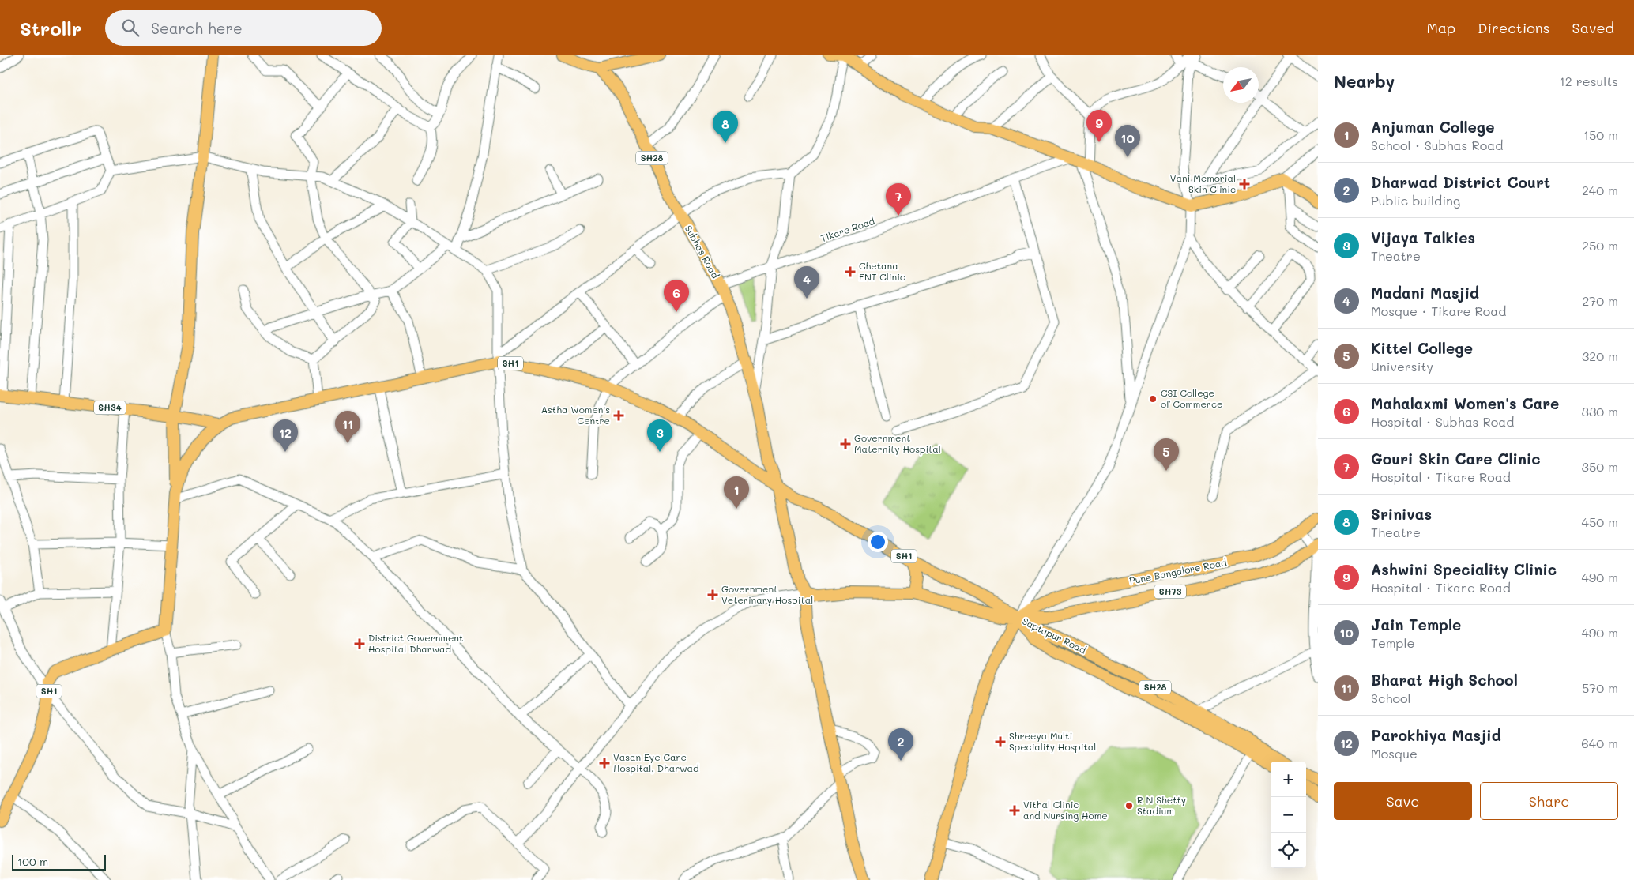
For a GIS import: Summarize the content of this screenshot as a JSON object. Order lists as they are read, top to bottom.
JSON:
{
  "streets": {
    "main road": [
      "SH28",
      "Subhas Road",
      "SH1",
      "SH34",
      "Pune Bangalore Road",
      "SH73",
      "Saptapur Road"
    ],
    "street": ["Tikare Road"]
  },
  "crossings": [
    ["Tikare Road", "Subhas Road"],
    ["Subhas Road", "SH1"],
    ["SH1", "SH34"],
    ["SH1", "Pune Bangalore Road"],
    ["SH1", "Saptapur Road"],
    ["Pune Bangalore Road", "Saptapur Road"]
  ],
  "places": {
    "health": [
      "Vani Memorial Skin Clinic",
      "Chetana ENT Clinic",
      "Astha Women's Centre",
      "Government Maternity Hospital",
      "Government Veterinary Hospital",
      "District Government Hospital Dharwad",
      "Shreeya Multi Speciality Hospital",
      "Vasan Eye Care Hospital, Dharwad",
      "Vithal Clinic and Nursing Home"
    ],
    "other": ["CSI College of Commerce", "R N Shetty Stadium"]
  },
  "scale_bar": "100 m",
  "north": "bottom left",
  "page": {
    "header": "Strollr",
    "search": "Search here",
    "nav": ["Map", "Directions", "Saved"],
    "heading": ["Nearby", "12 results"],
    "list": [
      {
        "mark": "1",
        "name": "Anjuman College",
        "note": "School · Subhas Road",
        "value": "150 m"
      },
      {
        "mark": "2",
        "name": "Dharwad District Court",
        "note": "Public building",
        "value": "240 m"
      },
      {
        "mark": "3",
        "name": "Vijaya Talkies",
        "note": "Theatre",
        "value": "250 m"
      },
      {
        "mark": "4",
        "name": "Madani Masjid",
        "note": "Mosque · Tikare Road",
        "value": "270 m"
      },
      {
        "mark": "5",
        "name": "Kittel College",
        "note": "University",
        "value": "320 m"
      },
      {
        "mark": "6",
        "name": "Mahalaxmi Women's Care",
        "note": "Hospital · Subhas Road",
        "value": "330 m"
      },
      {
        "mark": "7",
        "name": "Gouri Skin Care Clinic",
        "note": "Hospital · Tikare Road",
        "value": "350 m"
      },
      {
        "mark": "8",
        "name": "Srinivas",
        "note": "Theatre",
        "value": "450 m"
      },
      {
        "mark": "9",
        "name": "Ashwini Speciality Clinic",
        "note": "Hospital · Tikare Road",
        "value": "490 m"
      },
      {
        "mark": "10",
        "name": "Jain Temple",
        "note": "Temple",
        "value": "490 m"
      },
      {
        "mark": "11",
        "name": "Bharat High School",
        "note": "School",
        "value": "570 m"
      },
      {
        "mark": "12",
        "name": "Parokhiya Masjid",
        "note": "Mosque",
        "value": "640 m"
      }
    ],
    "pins": [
      "9",
      "8",
      "10",
      "7",
      "4",
      "6",
      "11",
      "3",
      "12",
      "5",
      "1",
      "2"
    ],
    "map_buttons": ["+", "−"],
    "buttons": ["Save", "Share"],
    "scale": "100 m"
  }
}
